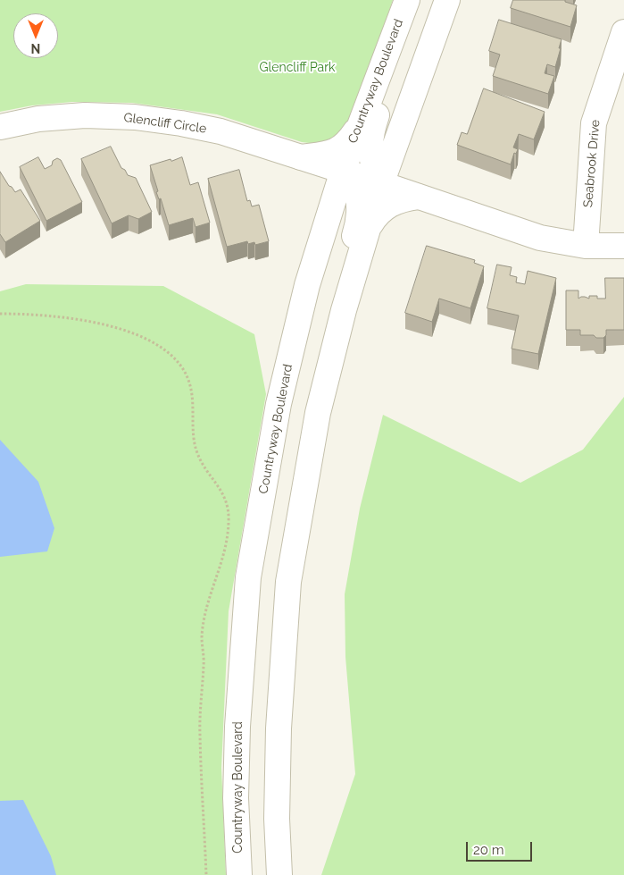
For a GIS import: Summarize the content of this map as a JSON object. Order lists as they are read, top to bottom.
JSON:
{
  "streets": {
    "street": ["Countryway Boulevard", "Glencliff Circle", "Seabrook Drive"]
  },
  "crossings": [
    ["Countryway Boulevard", "Glencliff Circle"],
    ["Glencliff Circle", "Seabrook Drive"]
  ],
  "parks": ["Glencliff Park"],
  "scale_bar": "20 m",
  "north": "bottom"
}
